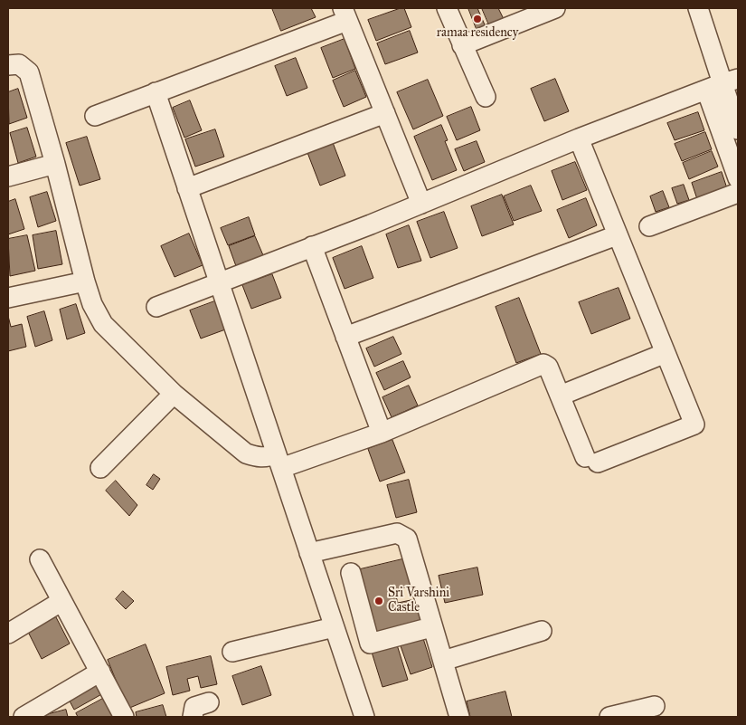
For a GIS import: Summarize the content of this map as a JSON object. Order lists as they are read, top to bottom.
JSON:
{
  "places": ["ramaa residency", "Sri Varshini Castle"]
}
